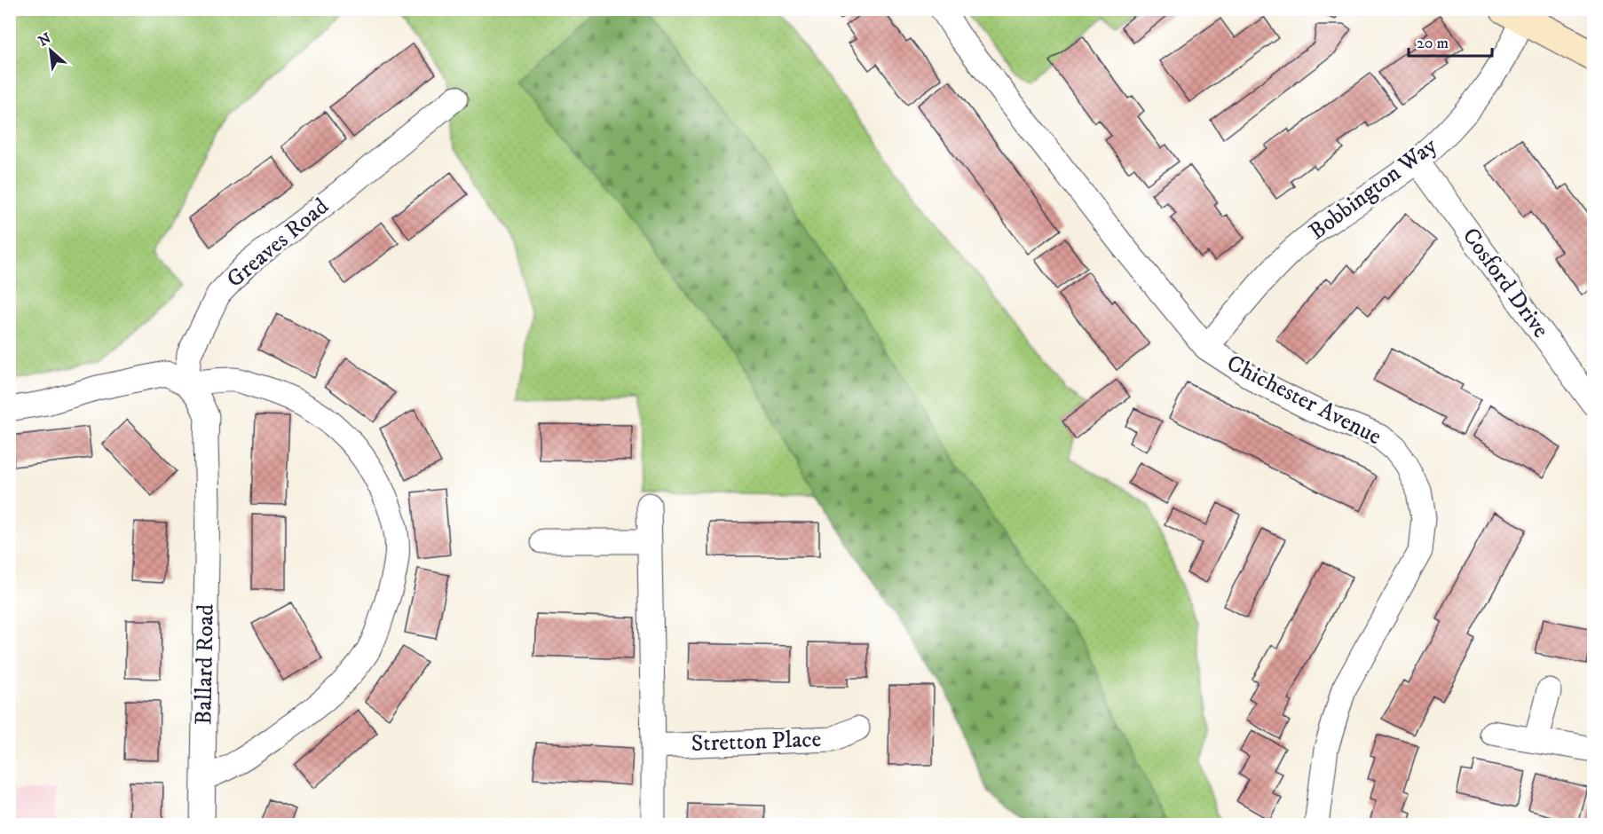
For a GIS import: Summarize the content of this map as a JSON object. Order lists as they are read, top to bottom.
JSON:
{
  "streets": {
    "street": [
      "Bobbington Way",
      "Greaves Road",
      "Cosford Drive",
      "Chichester Avenue",
      "Ballard Road",
      "Stretton Place"
    ]
  },
  "crossings": [
    ["Bobbington Way", "Cosford Drive"],
    ["Bobbington Way", "Chichester Avenue"],
    ["Greaves Road", "Ballard Road"]
  ],
  "scale_bar": "20 m",
  "north": "top left"
}
